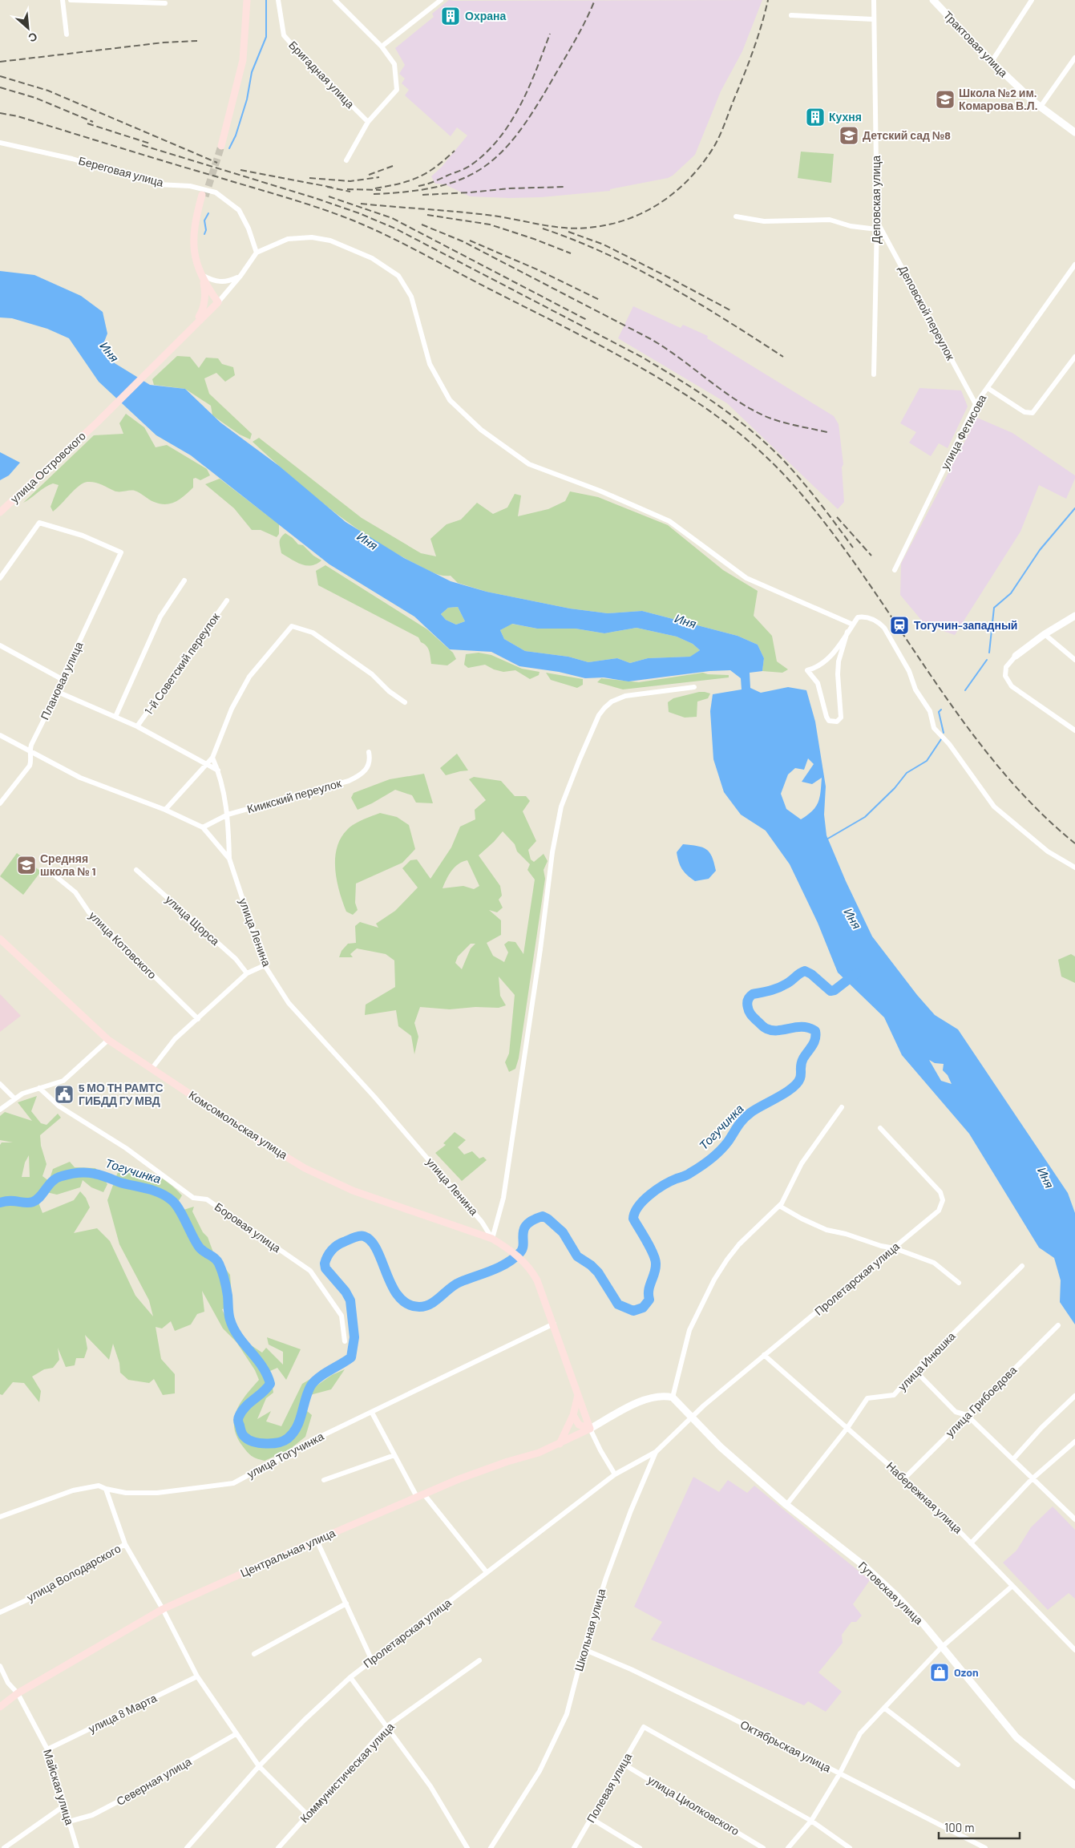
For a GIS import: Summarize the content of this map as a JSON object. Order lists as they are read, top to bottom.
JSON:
{
  "streets": {
    "main road": ["улица Островского", "Комсомольская улица", "Центральная улица"],
    "street": [
      "Трактовая улица",
      "Бригадная улица",
      "Береговая улица",
      "Деповская улица",
      "Деповской переулок",
      "улица Фетисова",
      "1-й Советский переулок",
      "Плановая улица",
      "Киикский переулок",
      "улица Щорса",
      "улица Ленина",
      "улица Котовского",
      "Боровая улица",
      "Пролетарская улица",
      "улица Инюшка",
      "улица Грибоедова",
      "улица Тогучинка",
      "Набережная улица",
      "улица Володарского",
      "Гутовская улица",
      "Школьная улица",
      "улица 8 Марта",
      "Октябрьская улица",
      "Коммунистическая улица",
      "Северная улица",
      "Майская улица",
      "Полевая улица",
      "улица Циолковского"
    ]
  },
  "crossings": [
    ["Деповская улица", "Деповской переулок"],
    ["Деповской переулок", "улица Фетисова"],
    ["Плановая улица", "улица Ленина"],
    ["Киикский переулок", "улица Ленина"],
    ["улица Ленина", "Комсомольская улица"],
    ["Комсомольская улица", "улица Тогучинка"],
    ["Комсомольская улица", "Центральная улица"],
    ["Пролетарская улица", "Набережная улица"],
    ["Пролетарская улица", "Гутовская улица"],
    ["Пролетарская улица", "Школьная улица"],
    ["улица Инюшка", "Набережная улица"],
    ["улица Инюшка", "Гутовская улица"],
    ["улица Грибоедова", "Набережная улица"],
    ["Центральная улица", "Майская улица"],
    ["Гутовская улица", "Школьная улица"],
    ["Школьная улица", "Октябрьская улица"],
    ["улица 8 Марта", "Майская улица"],
    ["Северная улица", "Майская улица"],
    ["Полевая улица", "улица Циолковского"]
  ],
  "water": ["Иня", "Тогучинка"],
  "places": {
    "building": ["Охрана", "Кухня"],
    "school or university": ["Школа №2 им. Комарова В.Л.", "Детский сад №8", "Средняя школа № 1"],
    "station": ["Тогучин-западный"],
    "public building": ["5 МО ТН РАМТС ГИБДД ГУ МВД"],
    "shop": ["Ozon"]
  },
  "scale_bar": "100 m",
  "north": "bottom right"
}
